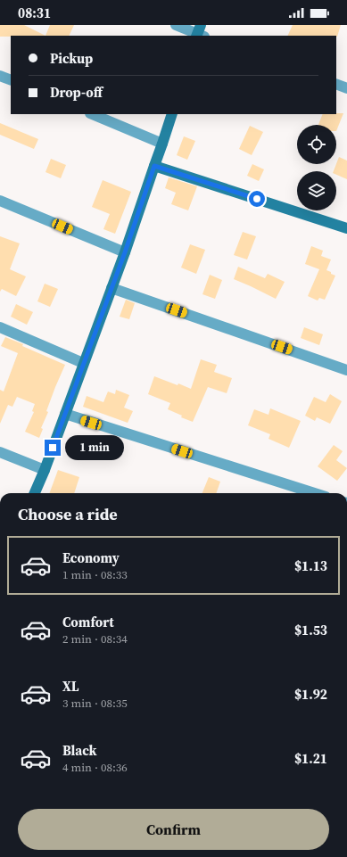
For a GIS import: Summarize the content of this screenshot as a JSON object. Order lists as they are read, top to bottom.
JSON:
{
  "page": {
    "status": "08:31",
    "banner": ["Pickup", "Drop-off"],
    "bubble": "1 min",
    "heading": "Choose a ride",
    "list": [
      {
        "name": "Economy",
        "note": "1 min · 08:33",
        "value": "$1.13"
      },
      {
        "name": "Comfort",
        "note": "2 min · 08:34",
        "value": "$1.53"
      },
      {
        "name": "XL",
        "note": "3 min · 08:35",
        "value": "$1.92"
      },
      {
        "name": "Black",
        "note": "4 min · 08:36",
        "value": "$1.21"
      }
    ],
    "buttons": "Confirm"
  }
}
